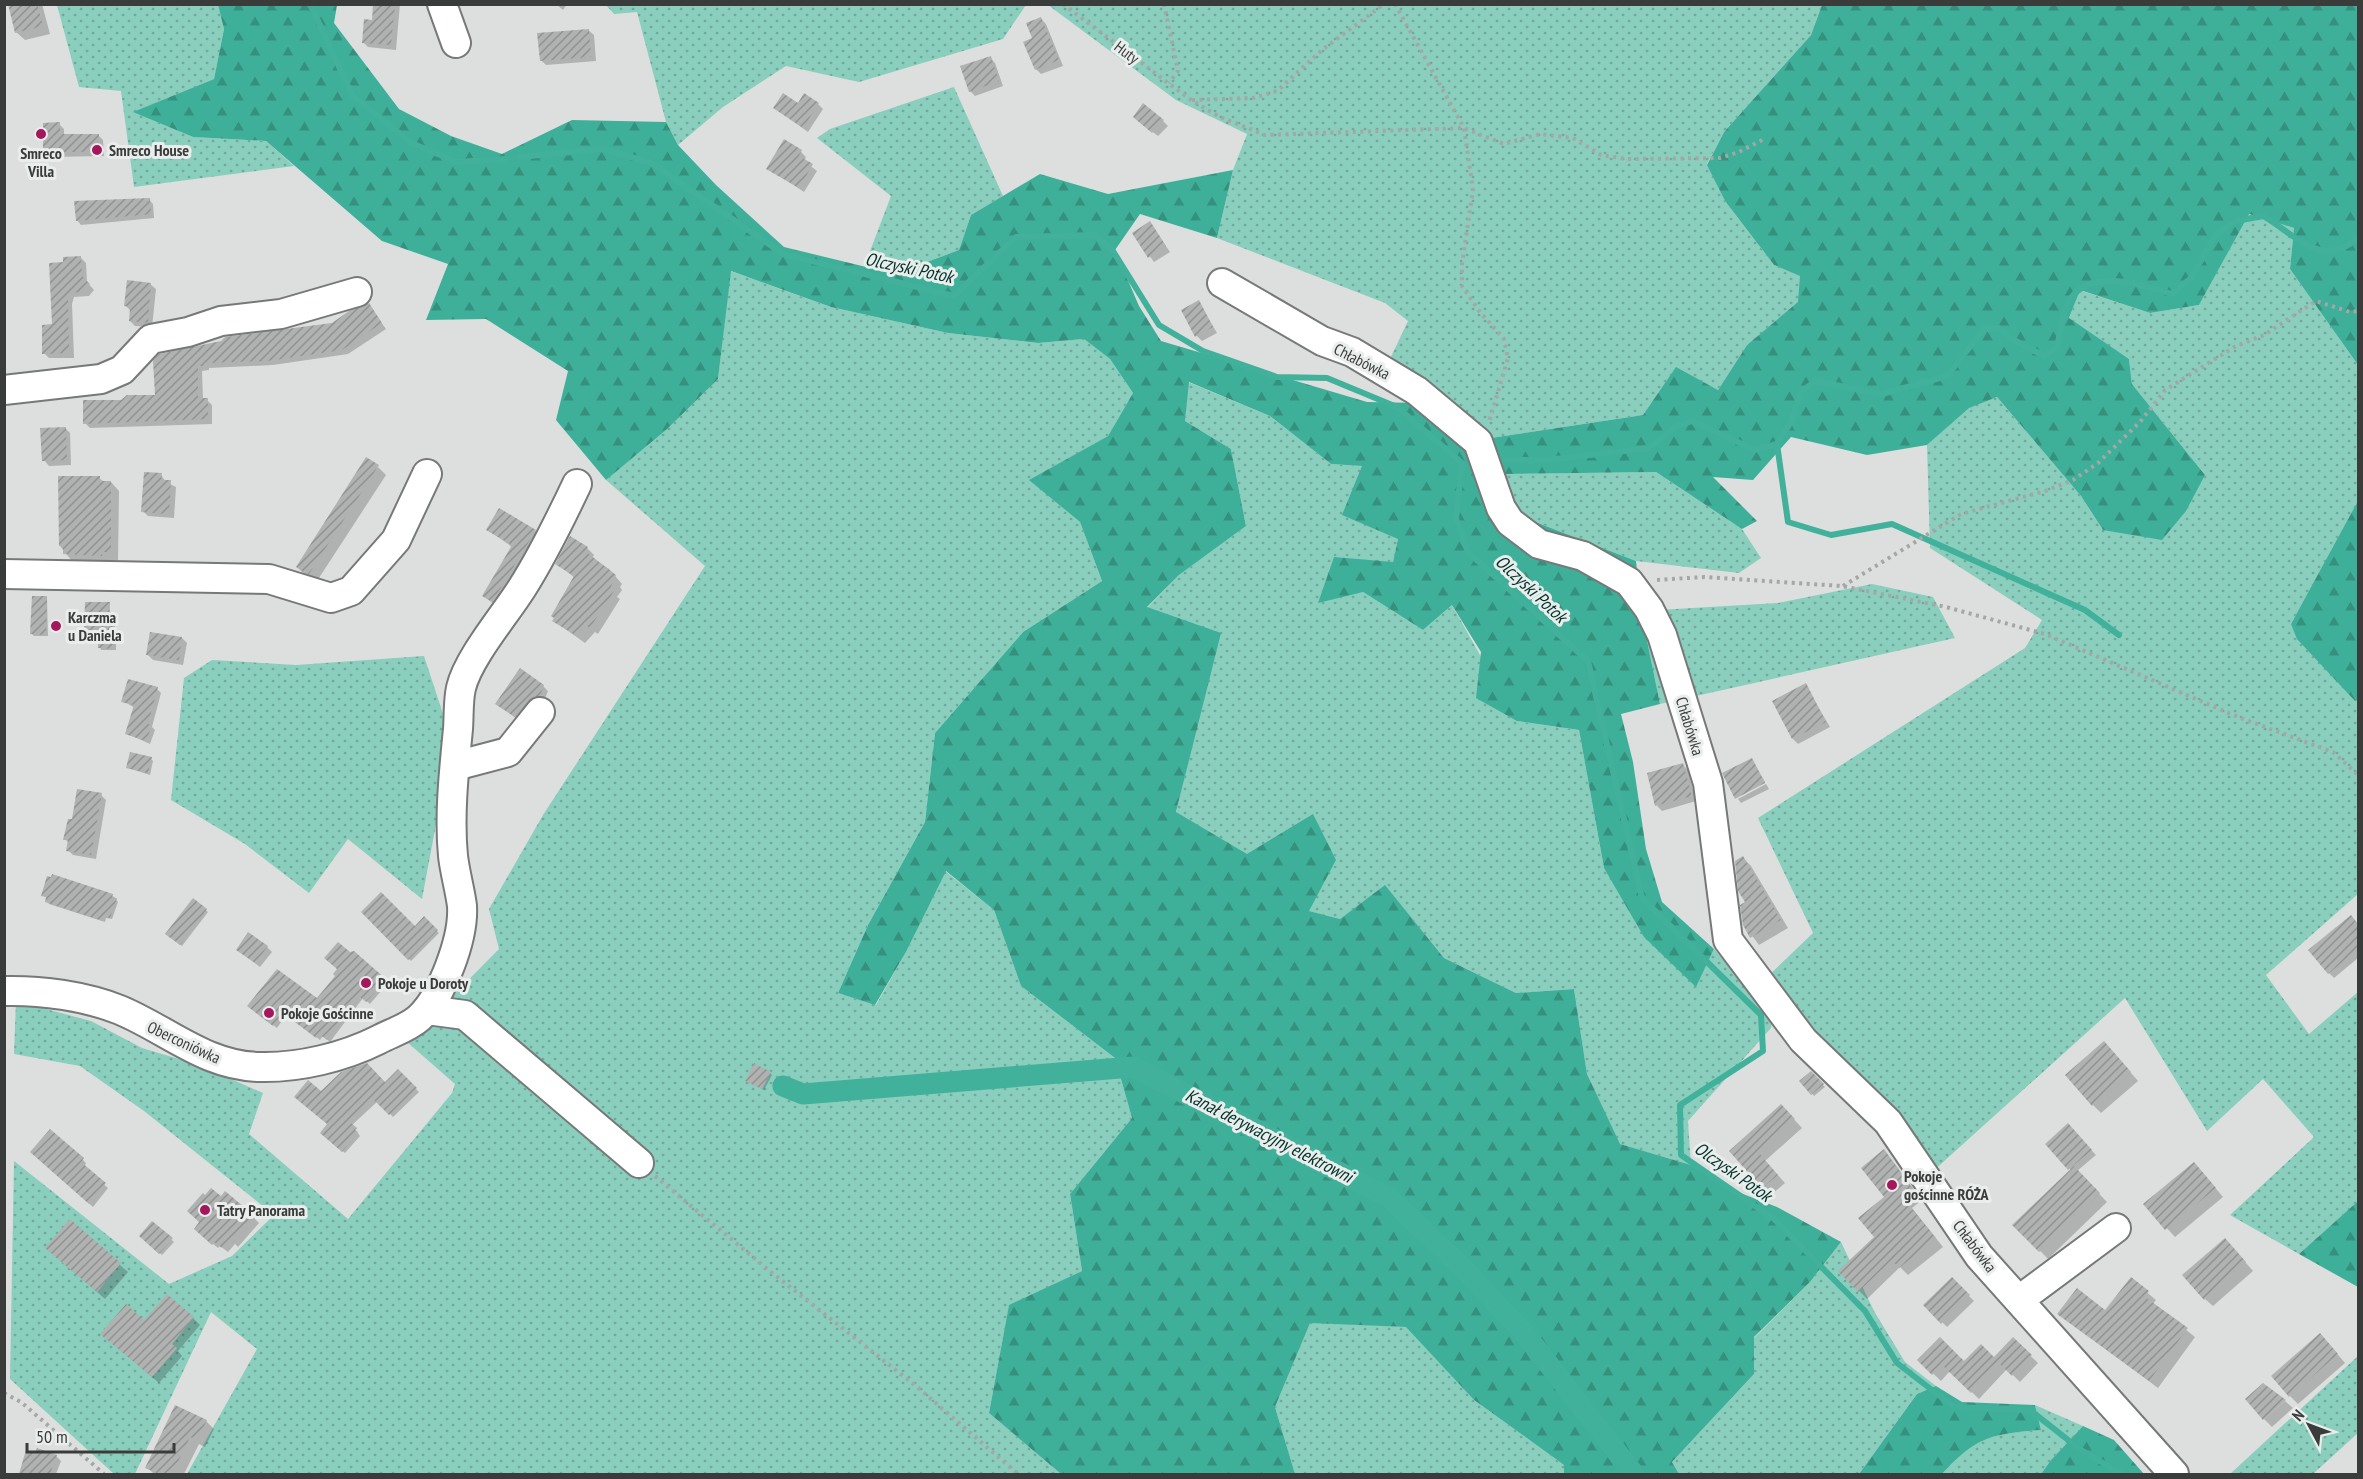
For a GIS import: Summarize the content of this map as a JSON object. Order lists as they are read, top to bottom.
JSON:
{
  "streets": {
    "street": ["Chłabówka", "Oberconiówka"],
    "path": ["Huty"]
  },
  "water": ["Olczyski Potok", "Kanał derywacyjny elektrowni"],
  "places": [
    "Smreco Villa",
    "Smreco House",
    "Karczma u Daniela",
    "Pokoje u Doroty",
    "Pokoje Gościnne",
    "Pokoje gościnne RÓŻA",
    "Tatry Panorama"
  ],
  "scale_bar": "50 m",
  "north": "top left"
}
